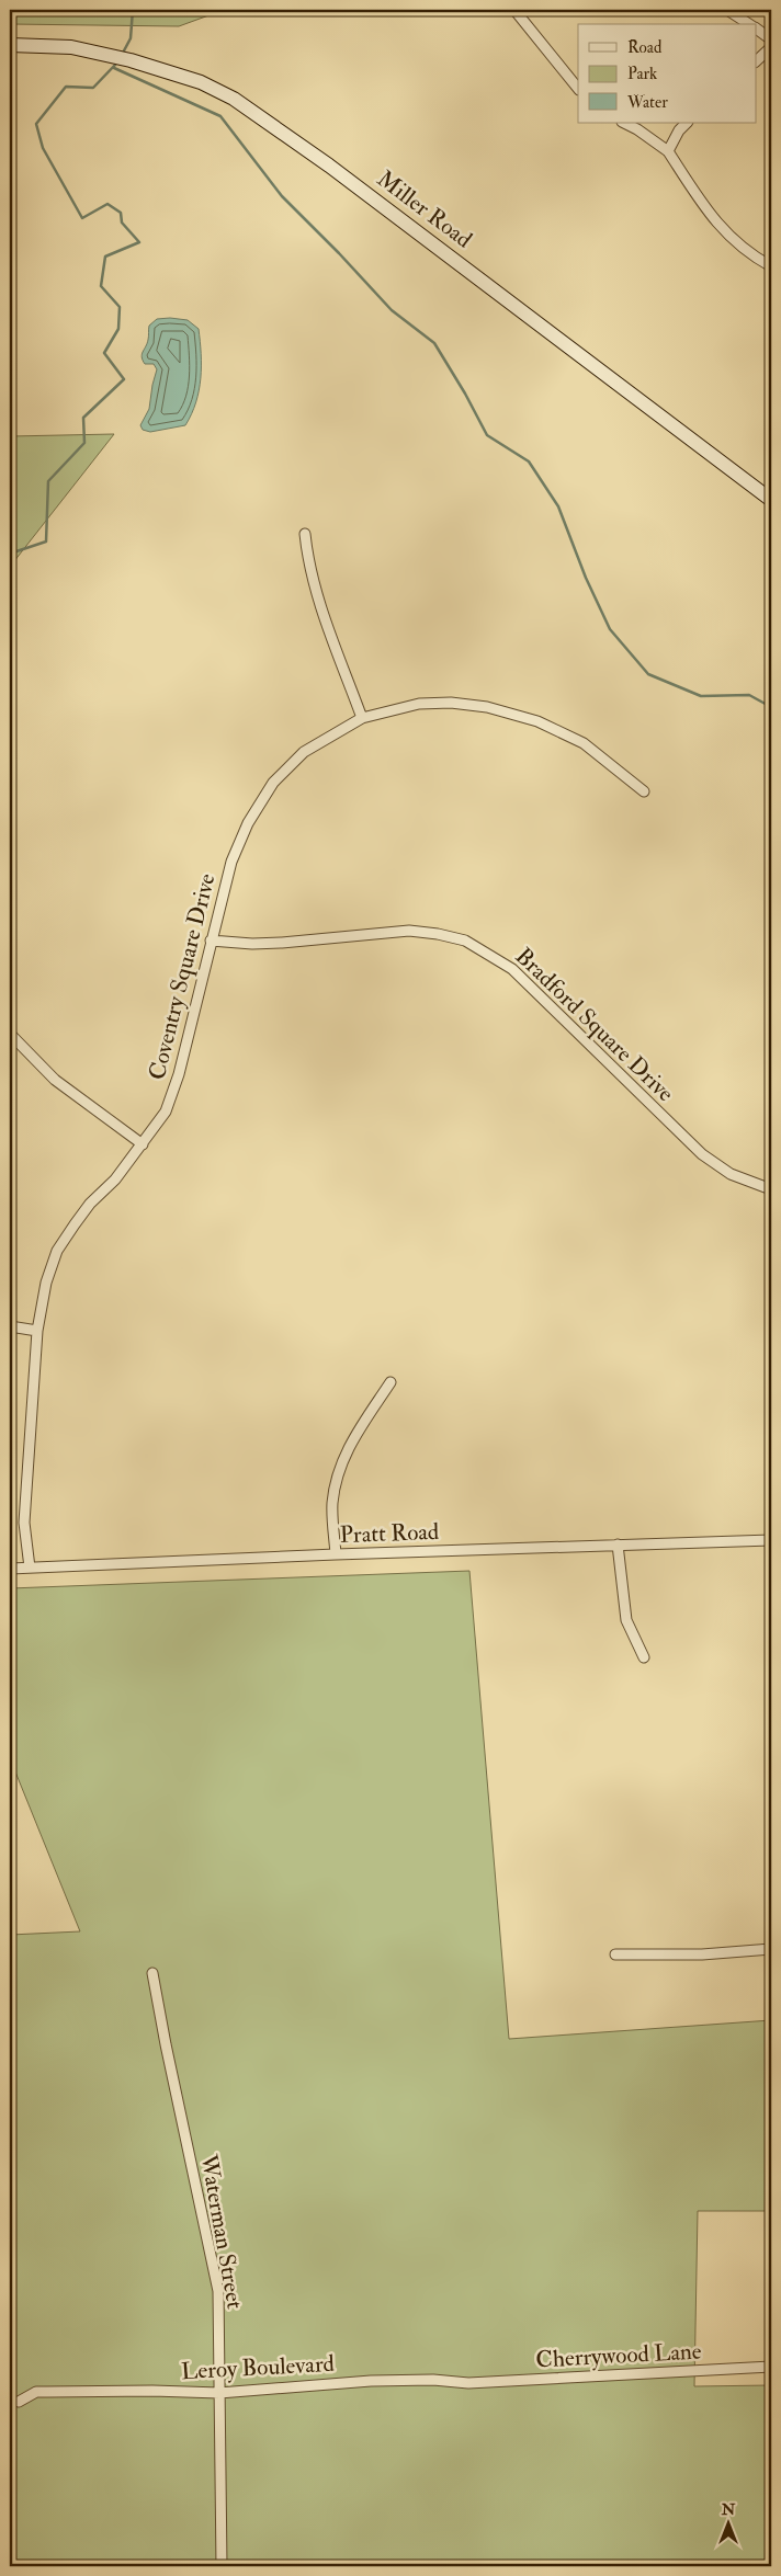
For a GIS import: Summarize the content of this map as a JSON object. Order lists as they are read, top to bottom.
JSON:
{
  "streets": {
    "main road": ["Miller Road"],
    "street": [
      "Coventry Square Drive",
      "Bradford Square Drive",
      "Pratt Road",
      "Waterman Street",
      "Cherrywood Lane",
      "Leroy Boulevard"
    ]
  },
  "crossings": [
    ["Coventry Square Drive", "Bradford Square Drive"],
    ["Coventry Square Drive", "Pratt Road"],
    ["Waterman Street", "Leroy Boulevard"],
    ["Cherrywood Lane", "Leroy Boulevard"]
  ],
  "legend": ["Road", "Park", "Water"],
  "north": "top"
}
